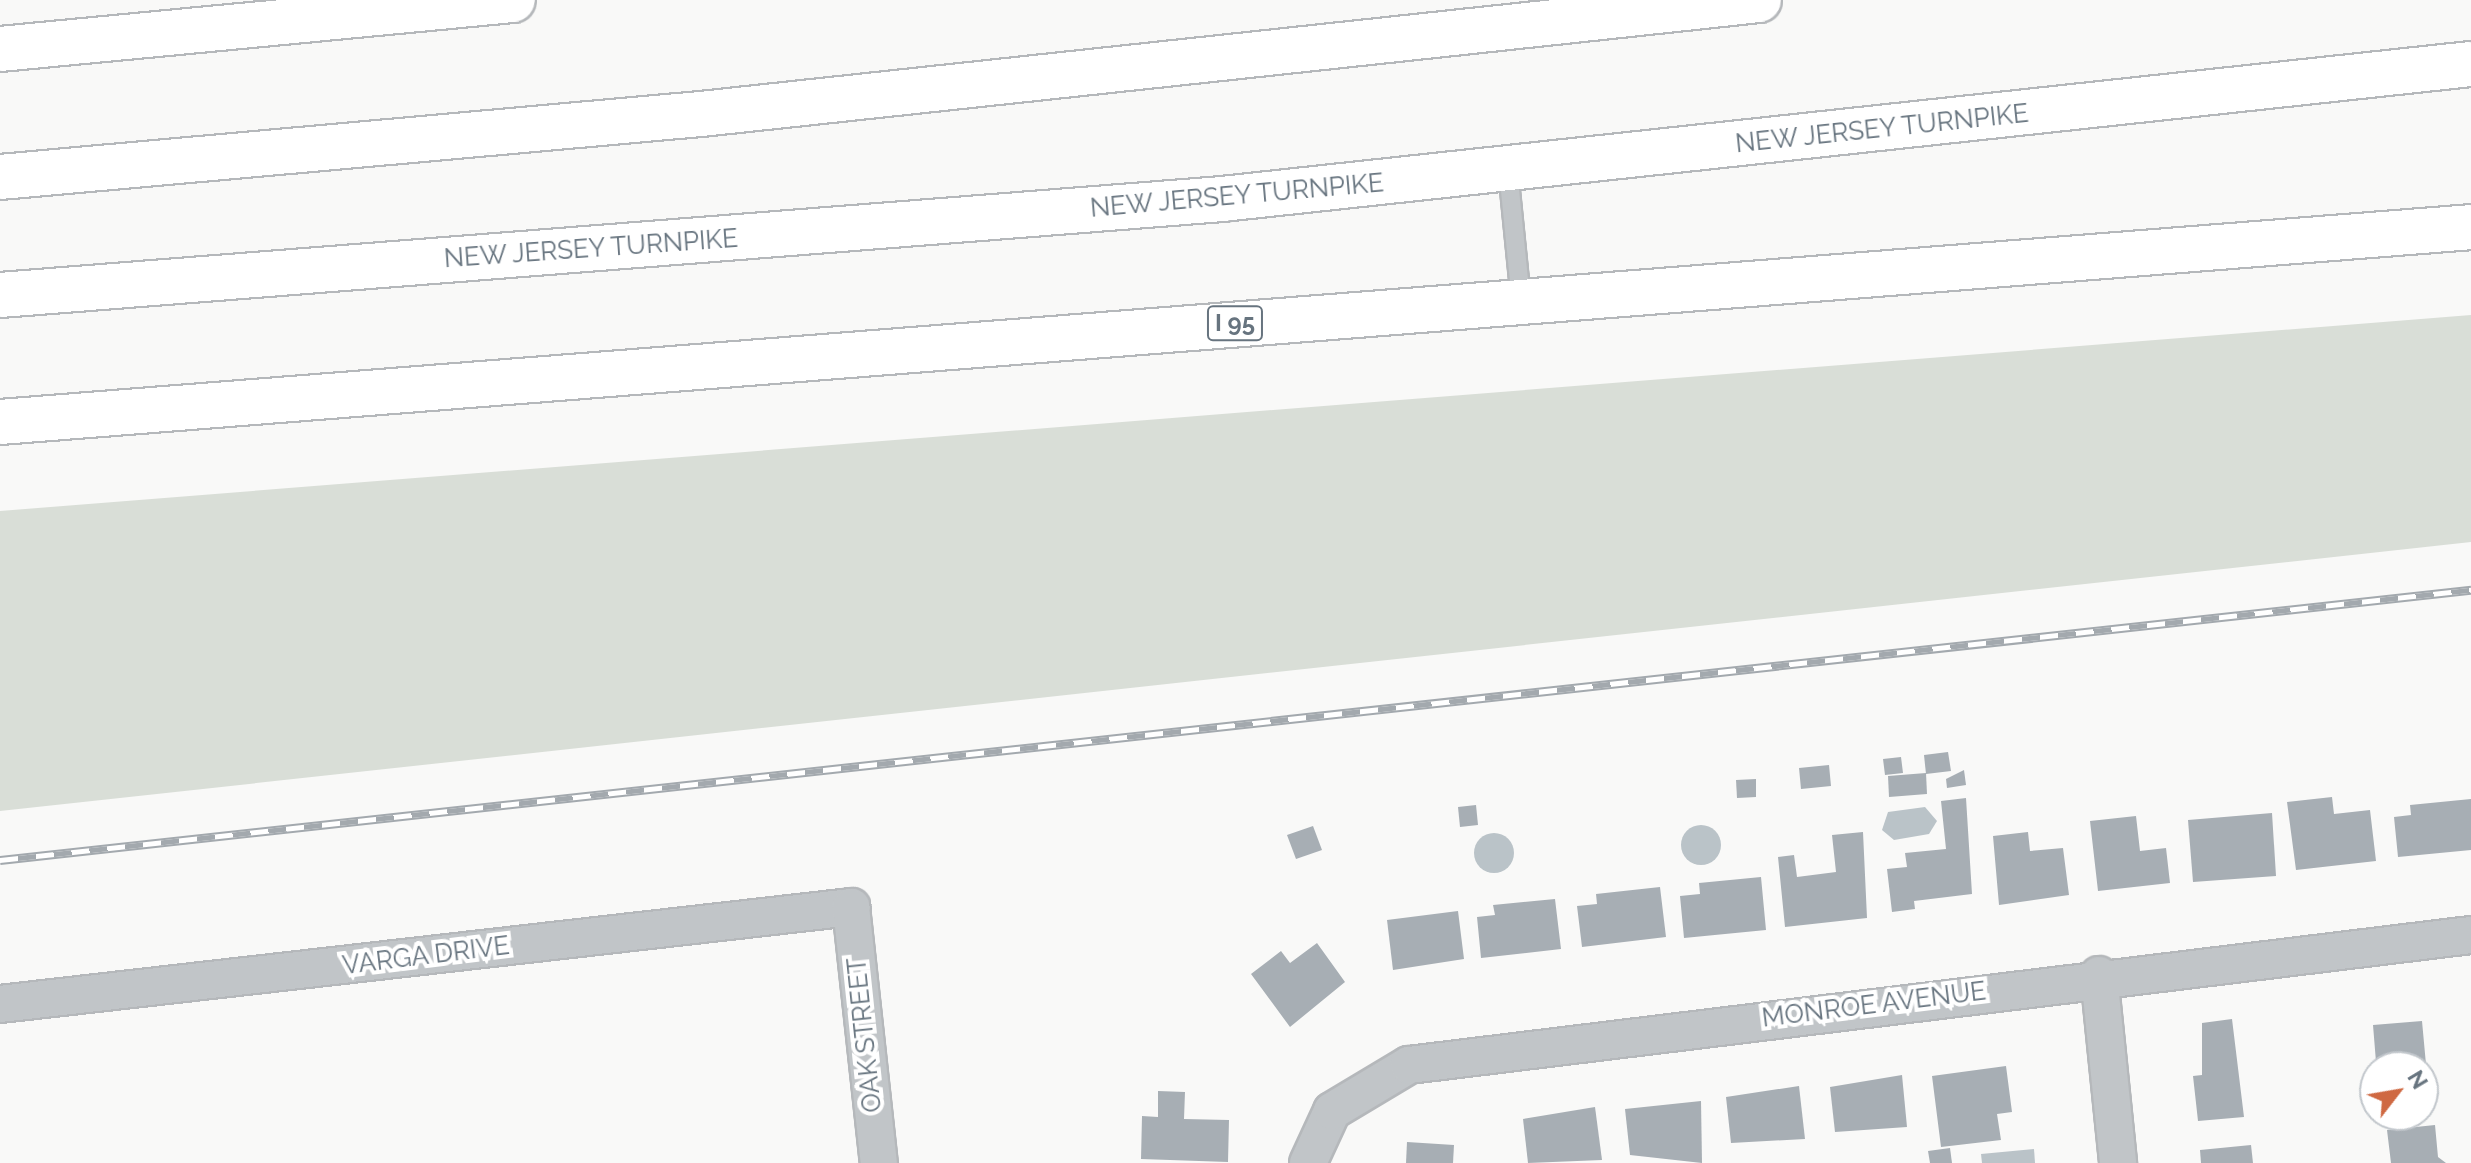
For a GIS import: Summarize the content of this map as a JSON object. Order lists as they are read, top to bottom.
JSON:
{
  "streets": {
    "highway": ["NEW JERSEY TURNPIKE", "I 95"],
    "street": ["VARGA DRIVE", "MONROE AVENUE", "OAK STREET"]
  },
  "crossings": [
    ["VARGA DRIVE", "OAK STREET"]
  ],
  "north": "top right"
}
